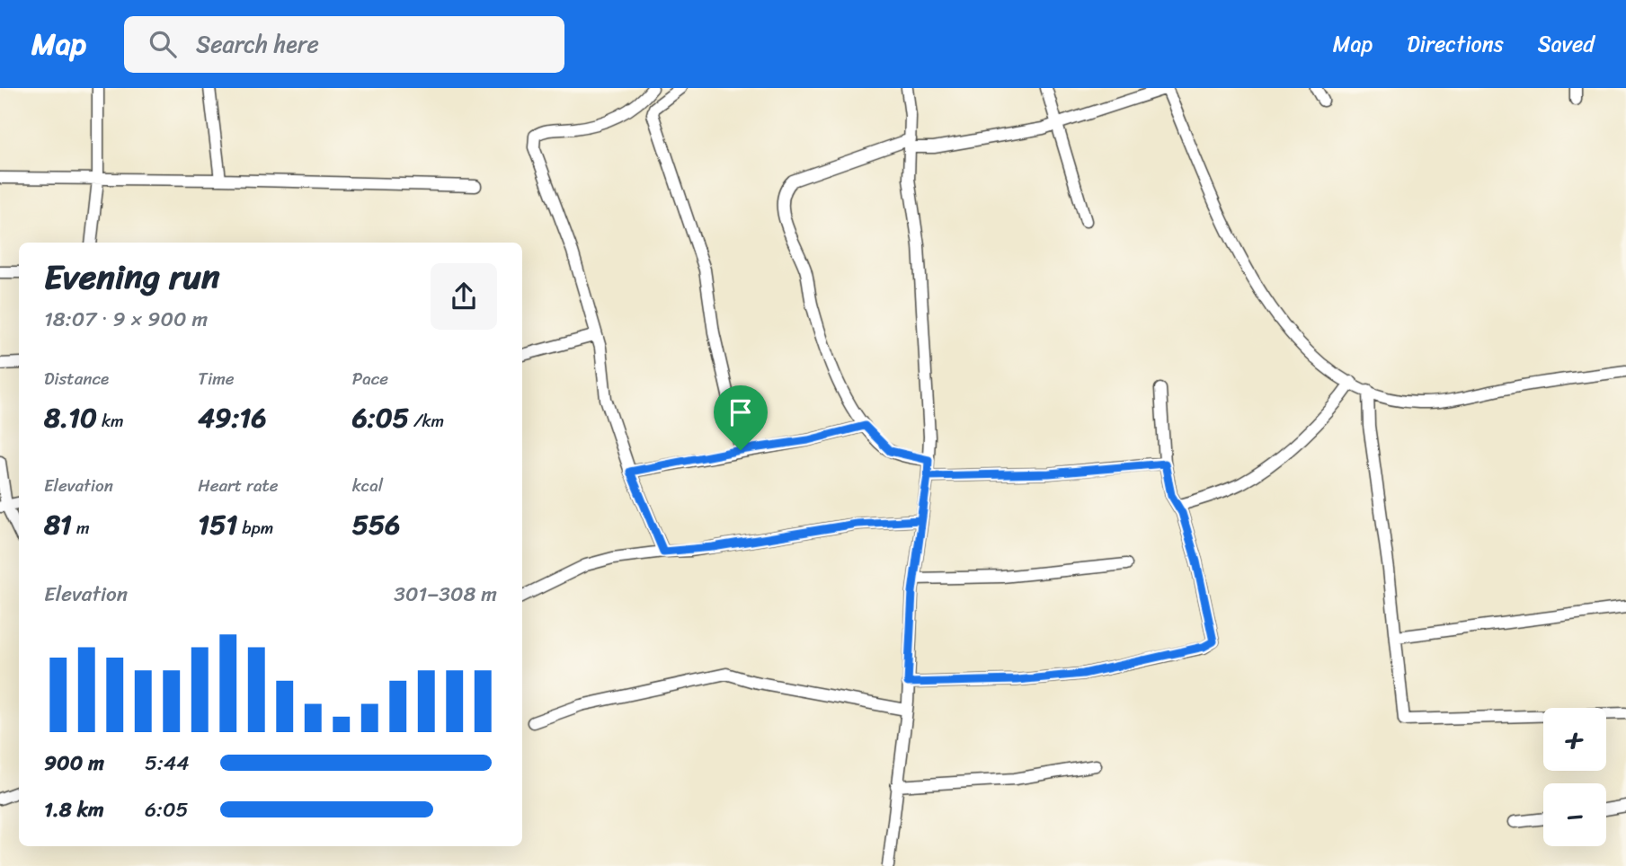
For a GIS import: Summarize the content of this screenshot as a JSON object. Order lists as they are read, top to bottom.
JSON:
{
  "page": {
    "header": "Map",
    "search": "Search here",
    "nav": ["Map", "Directions", "Saved"],
    "heading": ["Evening run", "18:07 · 9 × 900 m"],
    "stats": [
      ["Distance", "8.10 km"],
      ["Time", "49:16"],
      ["Pace", "6:05 /km"],
      ["Elevation", "81 m"],
      ["Heart rate", "151 bpm"],
      ["kcal", "556"]
    ],
    "chart": ["Elevation", "301–308 m"],
    "map_buttons": ["+", "−"],
    "list": [
      {
        "name": "900 m",
        "note": "5:44"
      },
      {
        "name": "1.8 km",
        "note": "6:05"
      }
    ]
  }
}
